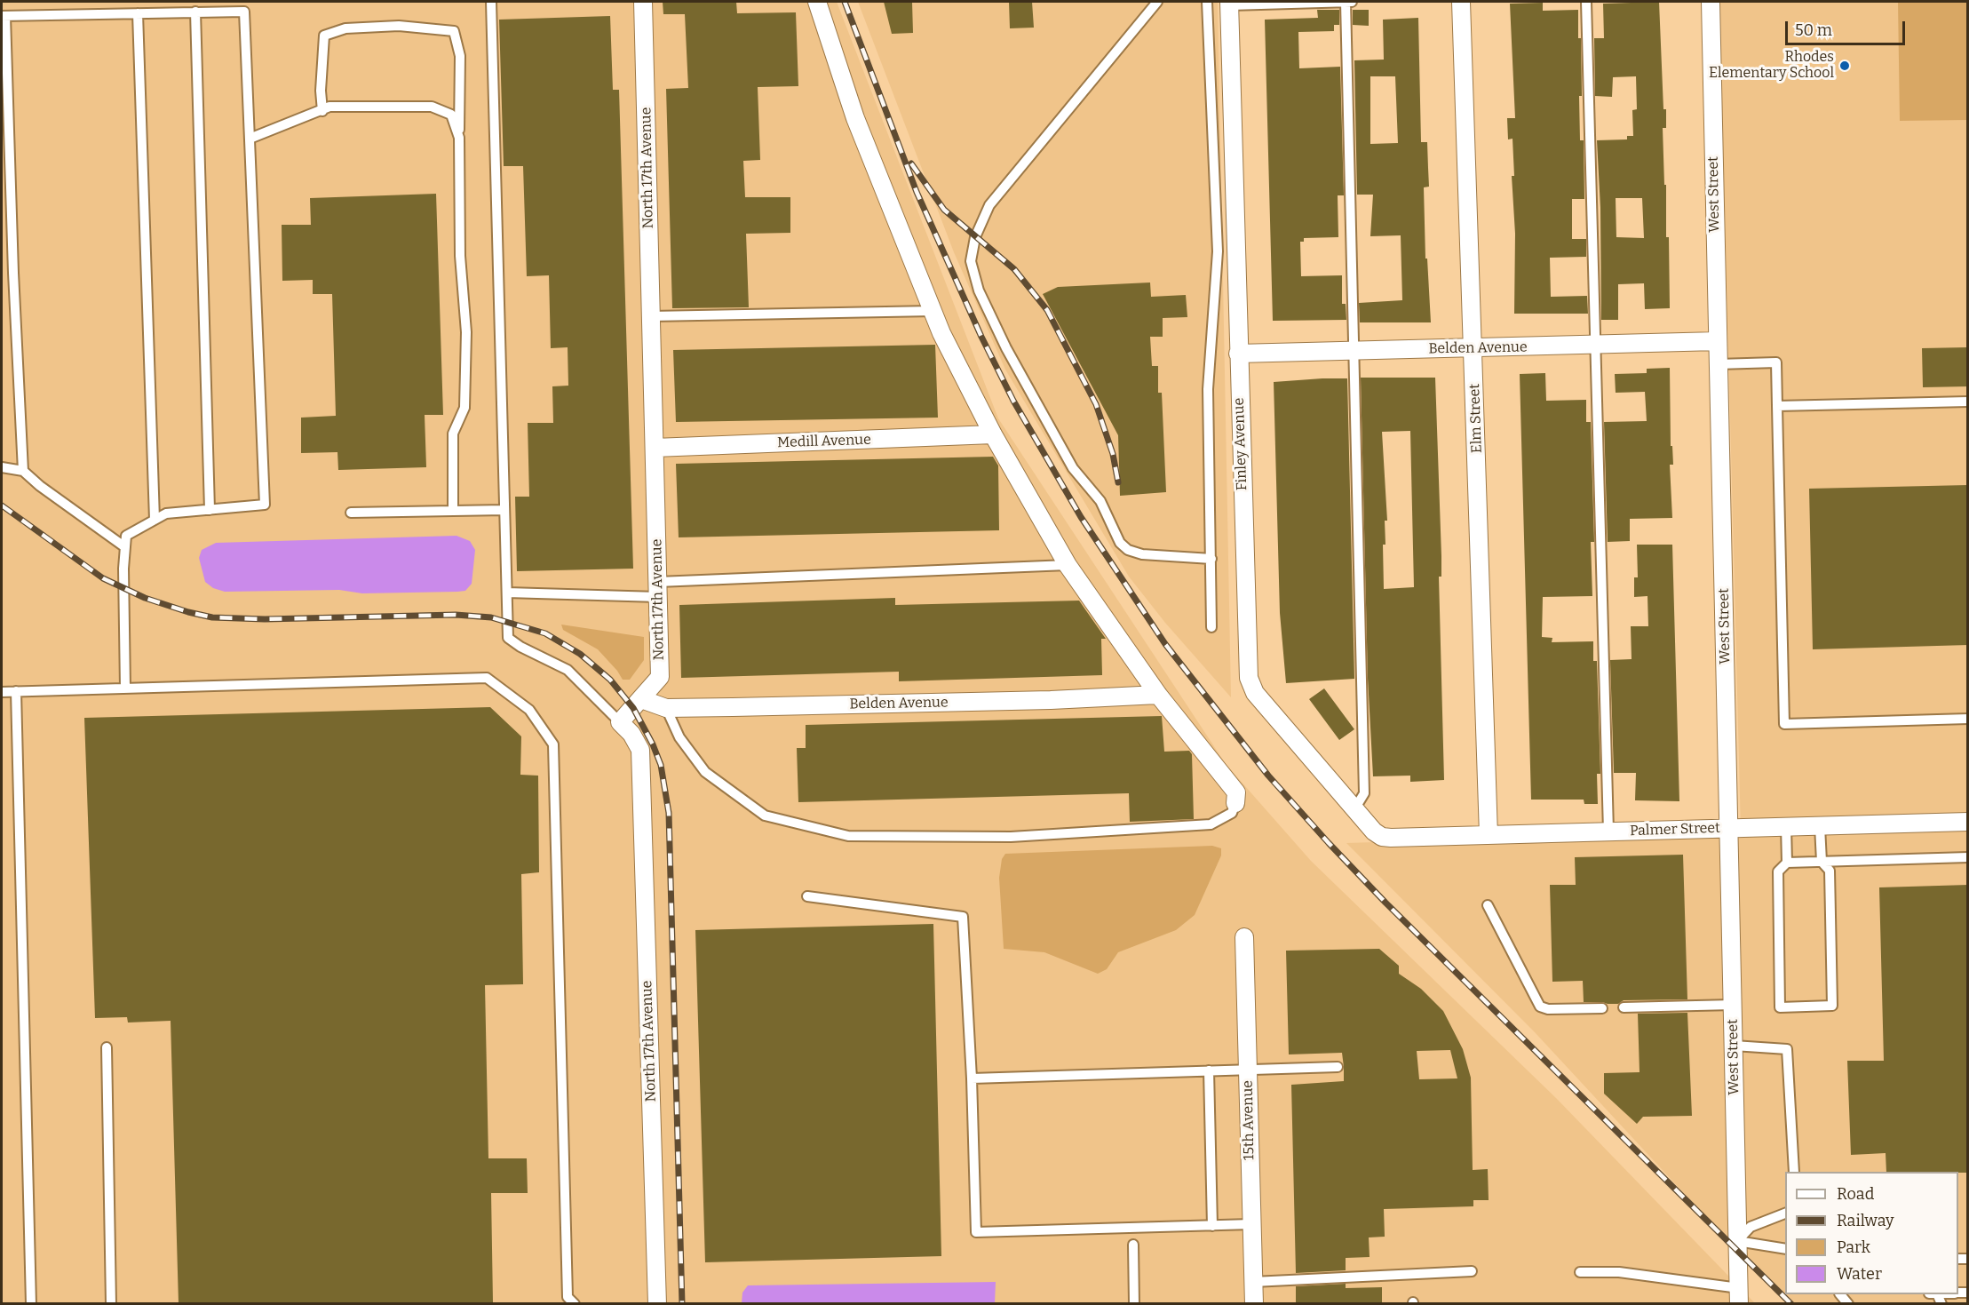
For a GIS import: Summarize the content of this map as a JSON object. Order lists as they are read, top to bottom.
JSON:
{
  "streets": {
    "street": [
      "North 17th Avenue",
      "West Street",
      "Belden Avenue",
      "Elm Street",
      "Medill Avenue",
      "Finley Avenue",
      "Palmer Street",
      "15th Avenue"
    ]
  },
  "crossings": [
    ["North 17th Avenue", "Belden Avenue"],
    ["North 17th Avenue", "Medill Avenue"],
    ["West Street", "Belden Avenue"],
    ["West Street", "Palmer Street"],
    ["Belden Avenue", "Elm Street"],
    ["Belden Avenue", "Finley Avenue"],
    ["Elm Street", "Palmer Street"],
    ["Finley Avenue", "Palmer Street"]
  ],
  "places": ["Rhodes Elementary School"],
  "legend": [
    "Road",
    "Railway",
    "Park",
    "Water"
  ],
  "scale_bar": "50 m"
}
